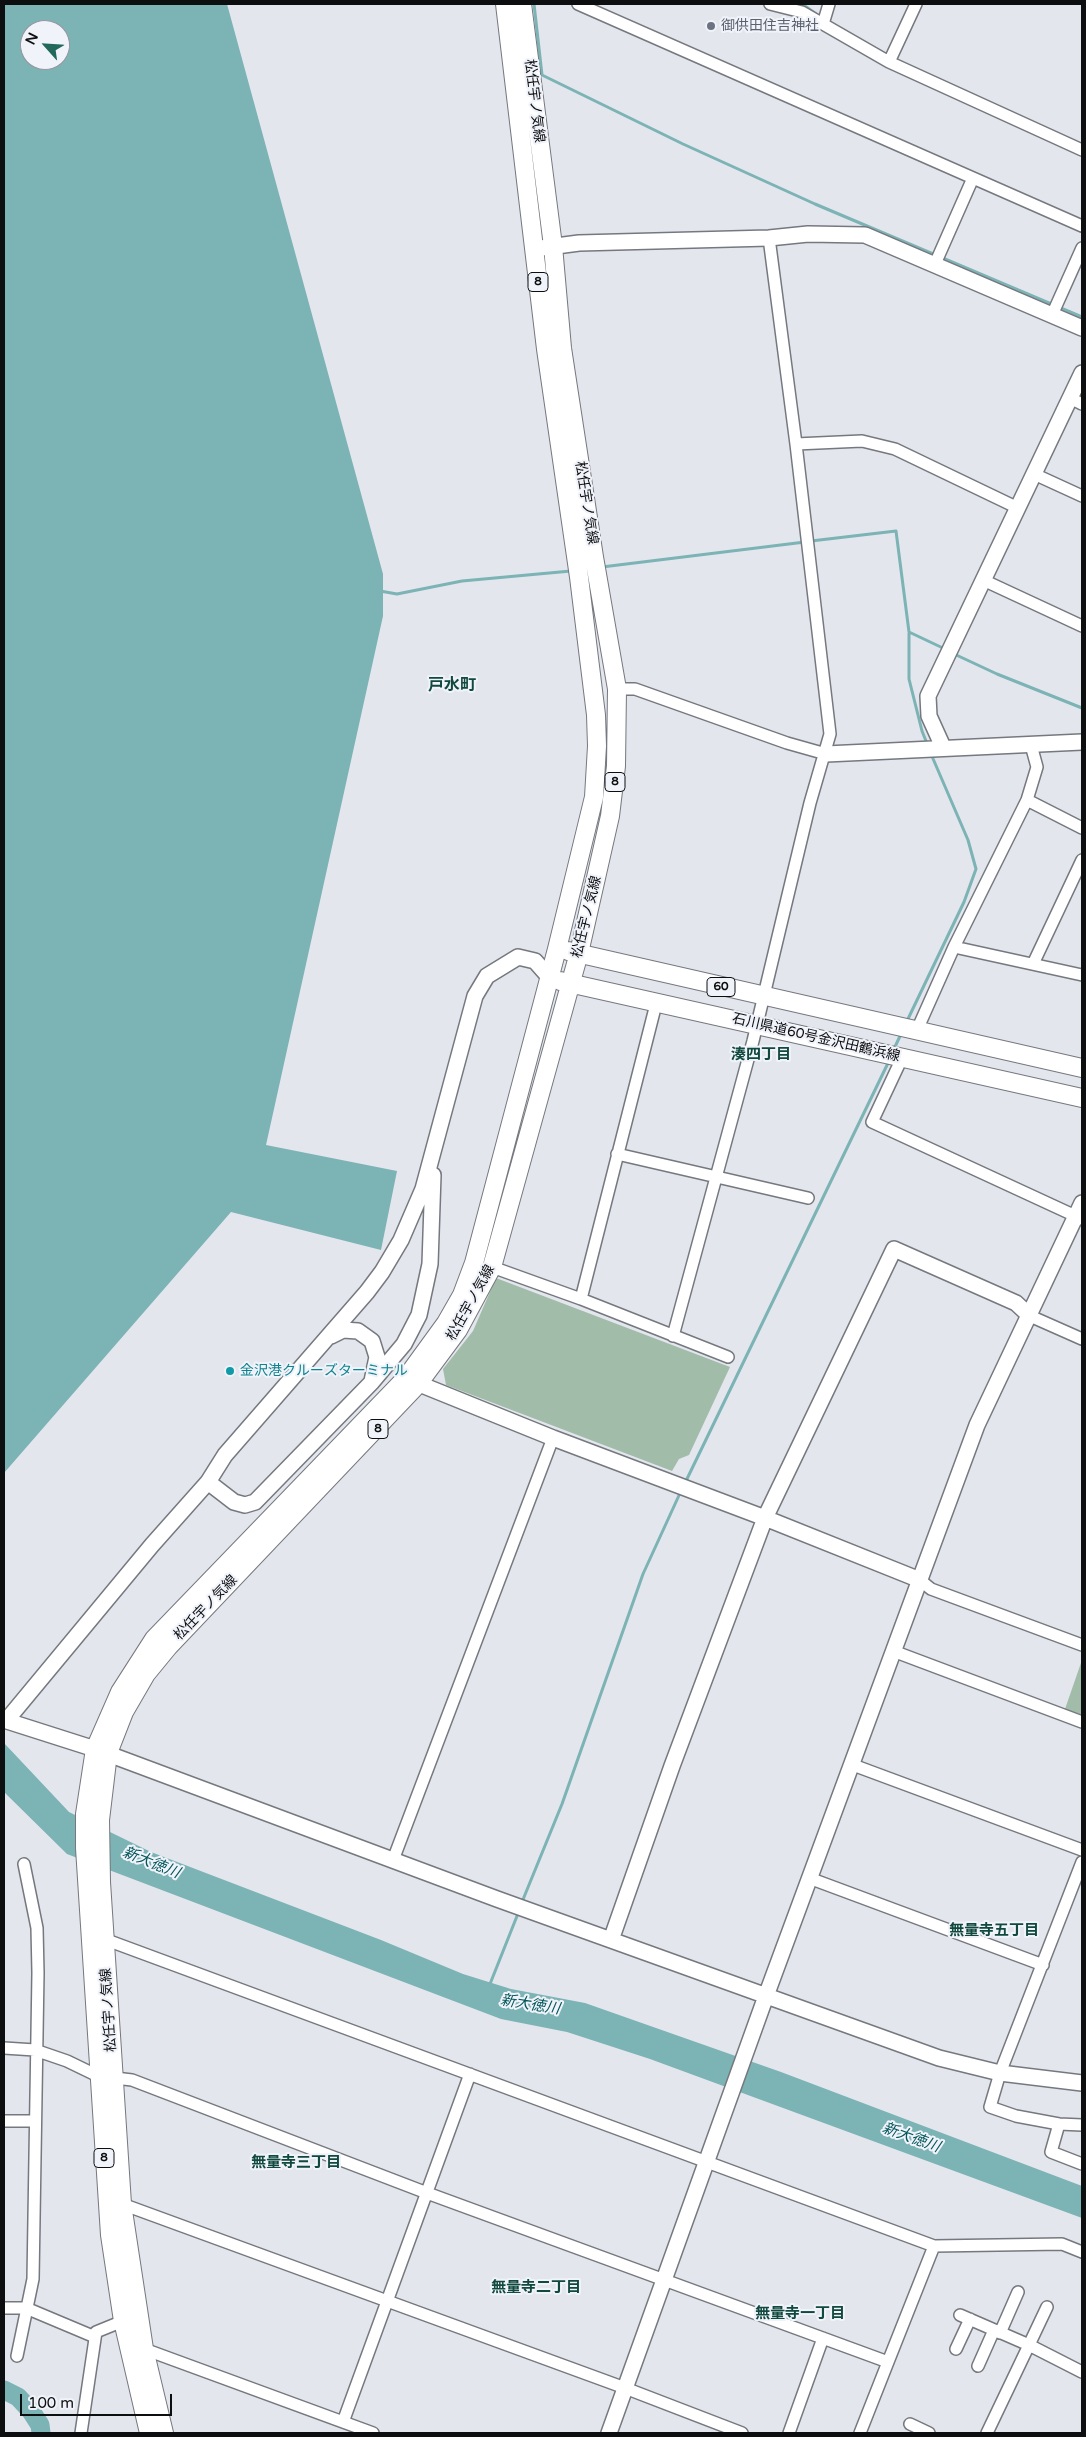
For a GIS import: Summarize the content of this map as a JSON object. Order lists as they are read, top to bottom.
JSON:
{
  "streets": {
    "main road": [
      "松任宇ノ気線",
      "8",
      "60",
      "石川県道60号金沢田鶴浜線"
    ]
  },
  "crossings": [
    ["松任宇ノ気線", "石川県道60号金沢田鶴浜線"]
  ],
  "districts": [
    "戸水町",
    "湊四丁目",
    "無量寺五丁目",
    "無量寺三丁目",
    "無量寺二丁目",
    "無量寺一丁目"
  ],
  "water": ["新大徳川"],
  "places": ["御供田住吉神社", "金沢港クルーズターミナル"],
  "scale_bar": "100 m",
  "north": "top left"
}
